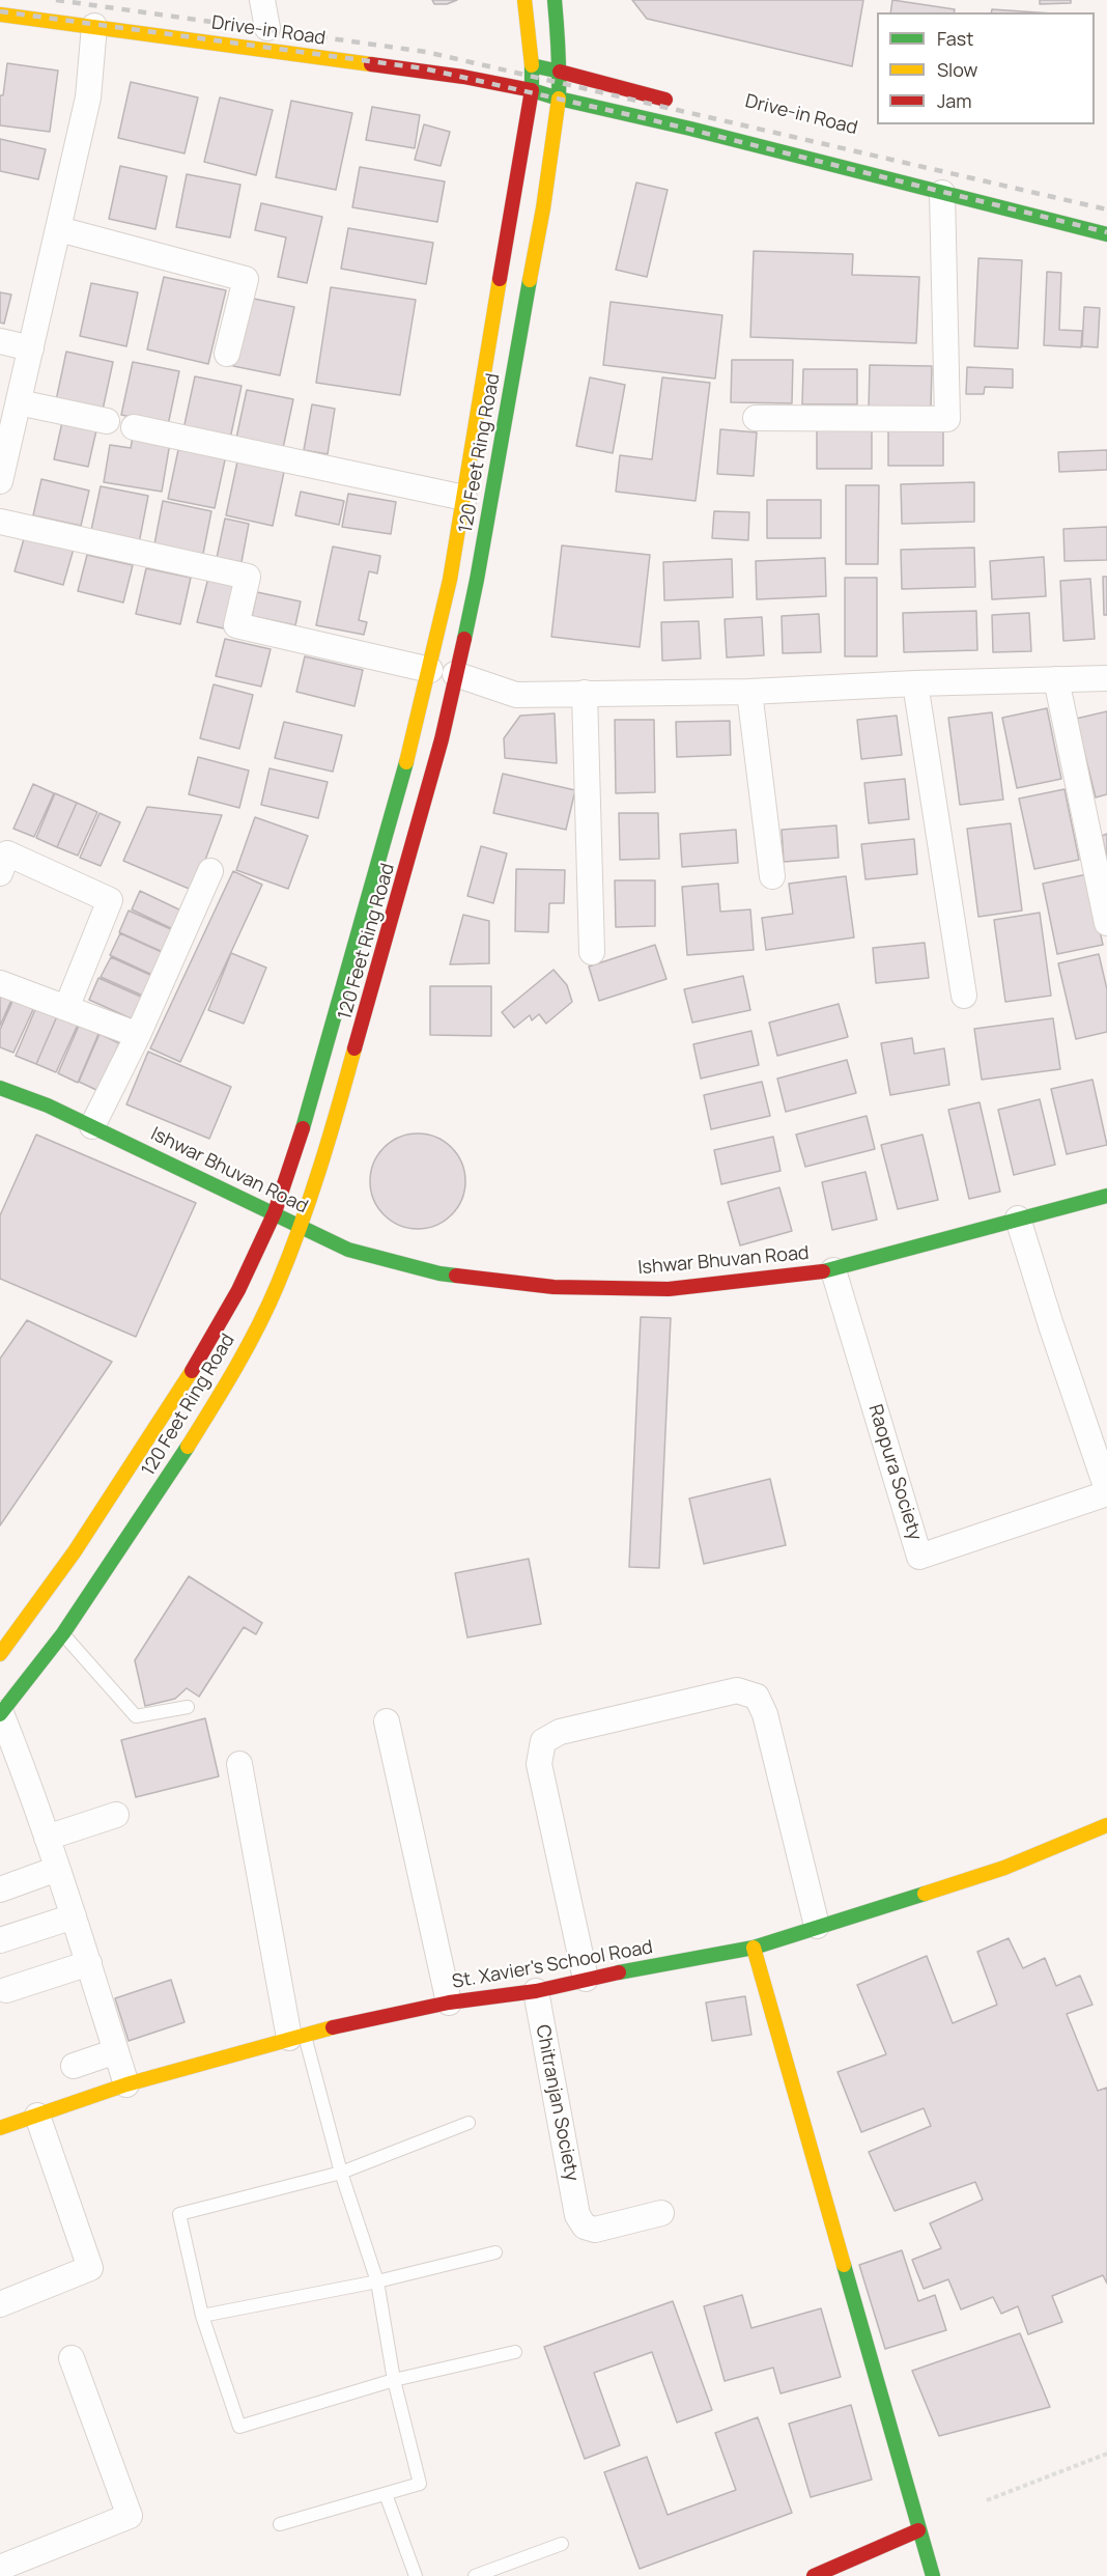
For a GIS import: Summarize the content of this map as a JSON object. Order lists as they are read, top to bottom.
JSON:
{
  "streets": {
    "main road": [
      "Drive-in Road",
      "120 Feet Ring Road",
      "Ishwar Bhuvan Road",
      "St. Xavier's School Road"
    ],
    "street": ["Raopura Society", "Chitranjan Society"]
  },
  "crossings": [
    ["Drive-in Road", "120 Feet Ring Road"],
    ["120 Feet Ring Road", "Ishwar Bhuvan Road"],
    ["Ishwar Bhuvan Road", "Raopura Society"],
    ["St. Xavier's School Road", "Chitranjan Society"]
  ],
  "legend": ["Fast", "Slow", "Jam"]
}
